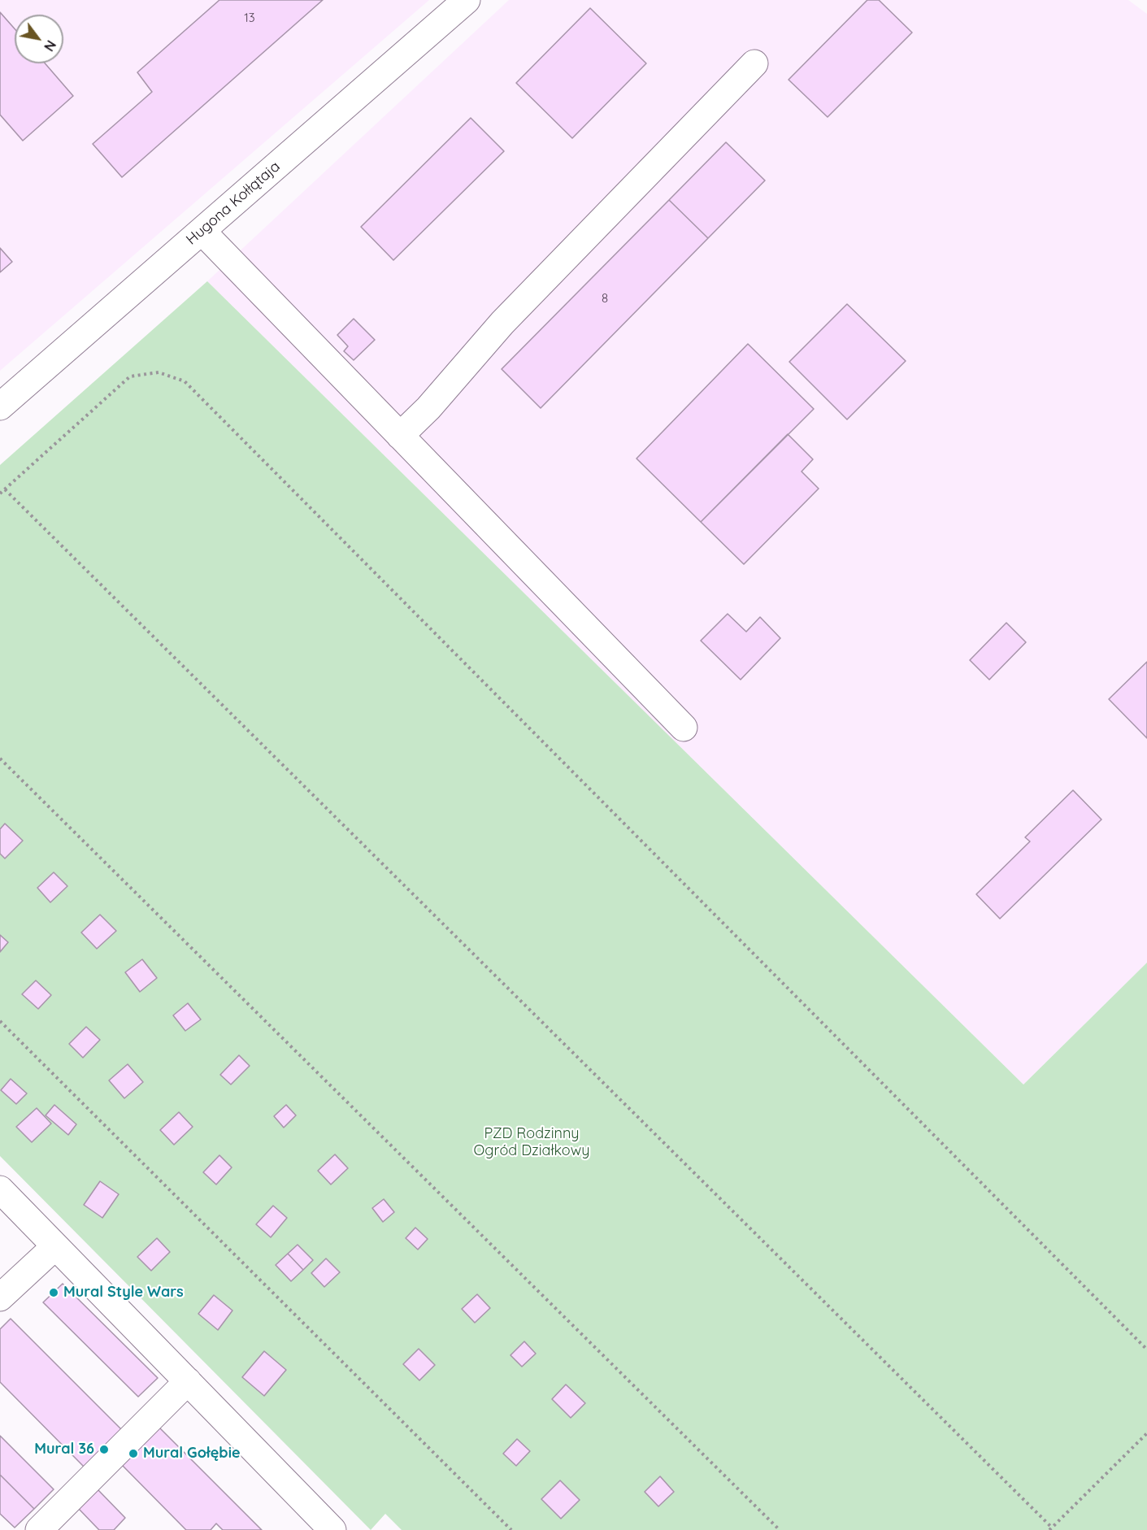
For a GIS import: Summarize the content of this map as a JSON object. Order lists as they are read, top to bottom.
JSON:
{
  "streets": {
    "street": ["Hugona Kołłątaja"]
  },
  "parks": ["PZD Rodzinny Ogród Działkowy"],
  "places": ["Mural Style Wars", "Mural 36", "Mural Gołębie"],
  "house_numbers": ["13", "8"],
  "north": "bottom right"
}
